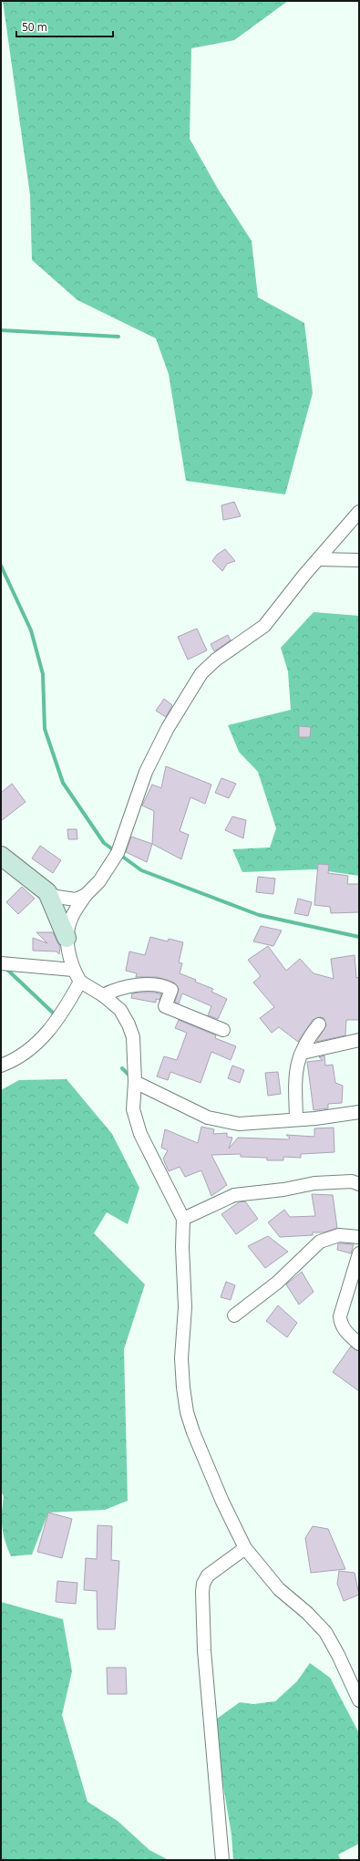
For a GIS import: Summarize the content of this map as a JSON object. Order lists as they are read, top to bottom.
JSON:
{
  "scale_bar": "50 m"
}
